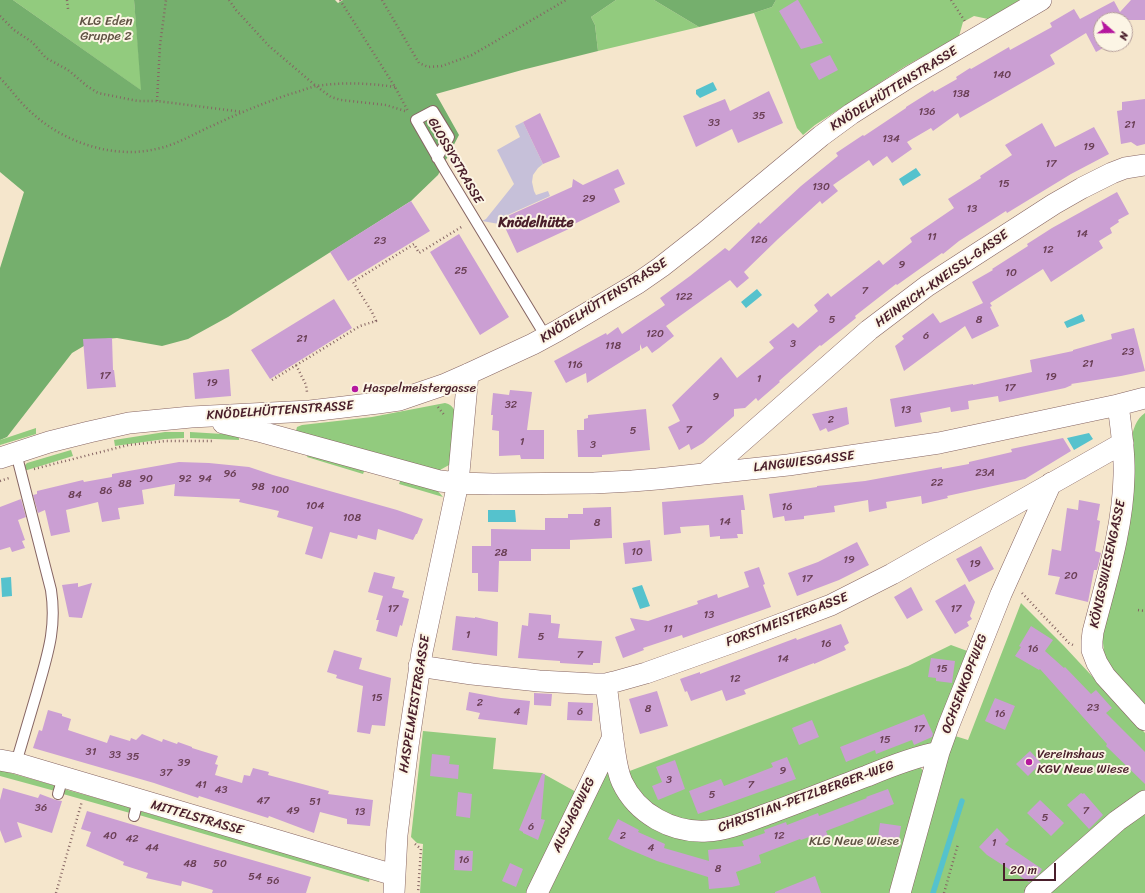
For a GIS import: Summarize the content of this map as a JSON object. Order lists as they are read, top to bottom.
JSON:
{
  "streets": {
    "street": [
      "KNÖDELHÜTTENSTRASSE",
      "HEINRICH-KNEISSL-GASSE",
      "LANGWIESGASSE",
      "KÖNIGSWIESENGASSE",
      "FORSTMEISTERGASSE",
      "OCHSENKOPFWEG",
      "HASPELMEISTERGASSE",
      "CHRISTIAN-PETZLBERGER-WEG",
      "AUSJAGDWEG",
      "MITTELSTRASSE"
    ],
    "lane": ["GLOSSYSTRASSE"]
  },
  "crossings": [
    ["KNÖDELHÜTTENSTRASSE", "GLOSSYSTRASSE"],
    ["KNÖDELHÜTTENSTRASSE", "LANGWIESGASSE"],
    ["KNÖDELHÜTTENSTRASSE", "HASPELMEISTERGASSE"],
    ["HEINRICH-KNEISSL-GASSE", "LANGWIESGASSE"],
    ["LANGWIESGASSE", "KÖNIGSWIESENGASSE"],
    ["LANGWIESGASSE", "HASPELMEISTERGASSE"],
    ["KÖNIGSWIESENGASSE", "FORSTMEISTERGASSE"],
    ["FORSTMEISTERGASSE", "OCHSENKOPFWEG"],
    ["FORSTMEISTERGASSE", "HASPELMEISTERGASSE"],
    ["FORSTMEISTERGASSE", "CHRISTIAN-PETZLBERGER-WEG"],
    ["OCHSENKOPFWEG", "CHRISTIAN-PETZLBERGER-WEG"],
    ["HASPELMEISTERGASSE", "MITTELSTRASSE"],
    ["CHRISTIAN-PETZLBERGER-WEG", "AUSJAGDWEG"]
  ],
  "districts": ["Knödelhütte"],
  "parks": ["KLG Eden Gruppe 2", "KLG Neue Wiese"],
  "places": ["Haspelmeistergasse", "Vereinshaus KGV Neue Wiese"],
  "house_numbers": [
    "140",
    "138",
    "136",
    "35",
    "33",
    "21",
    "134",
    "19",
    "17",
    "15",
    "130",
    "29",
    "13",
    "14",
    "11",
    "126",
    "23",
    "12",
    "9",
    "25",
    "10",
    "7",
    "122",
    "5",
    "8",
    "120",
    "6",
    "21",
    "3",
    "118",
    "23",
    "21",
    "116",
    "17",
    "19",
    "1",
    "19",
    "17",
    "9",
    "32",
    "13",
    "2",
    "7",
    "5",
    "1",
    "3",
    "23A",
    "96",
    "90",
    "92",
    "94",
    "22",
    "88",
    "98",
    "100",
    "86",
    "84",
    "104",
    "16",
    "108",
    "14",
    "8",
    "10",
    "28",
    "19",
    "19",
    "20",
    "17",
    "17",
    "17",
    "13",
    "11",
    "1",
    "5",
    "16",
    "16",
    "7",
    "14",
    "15",
    "12",
    "15",
    "2",
    "23",
    "8",
    "4",
    "6",
    "16",
    "17",
    "15",
    "31",
    "33",
    "35",
    "39",
    "9",
    "37",
    "3",
    "41",
    "7",
    "43",
    "5",
    "47",
    "51",
    "36",
    "49",
    "7",
    "13",
    "5",
    "6",
    "40",
    "2",
    "12",
    "42",
    "1",
    "44",
    "4",
    "16",
    "48",
    "50",
    "8",
    "54",
    "56"
  ],
  "scale_bar": "20 m",
  "north": "right"
}
